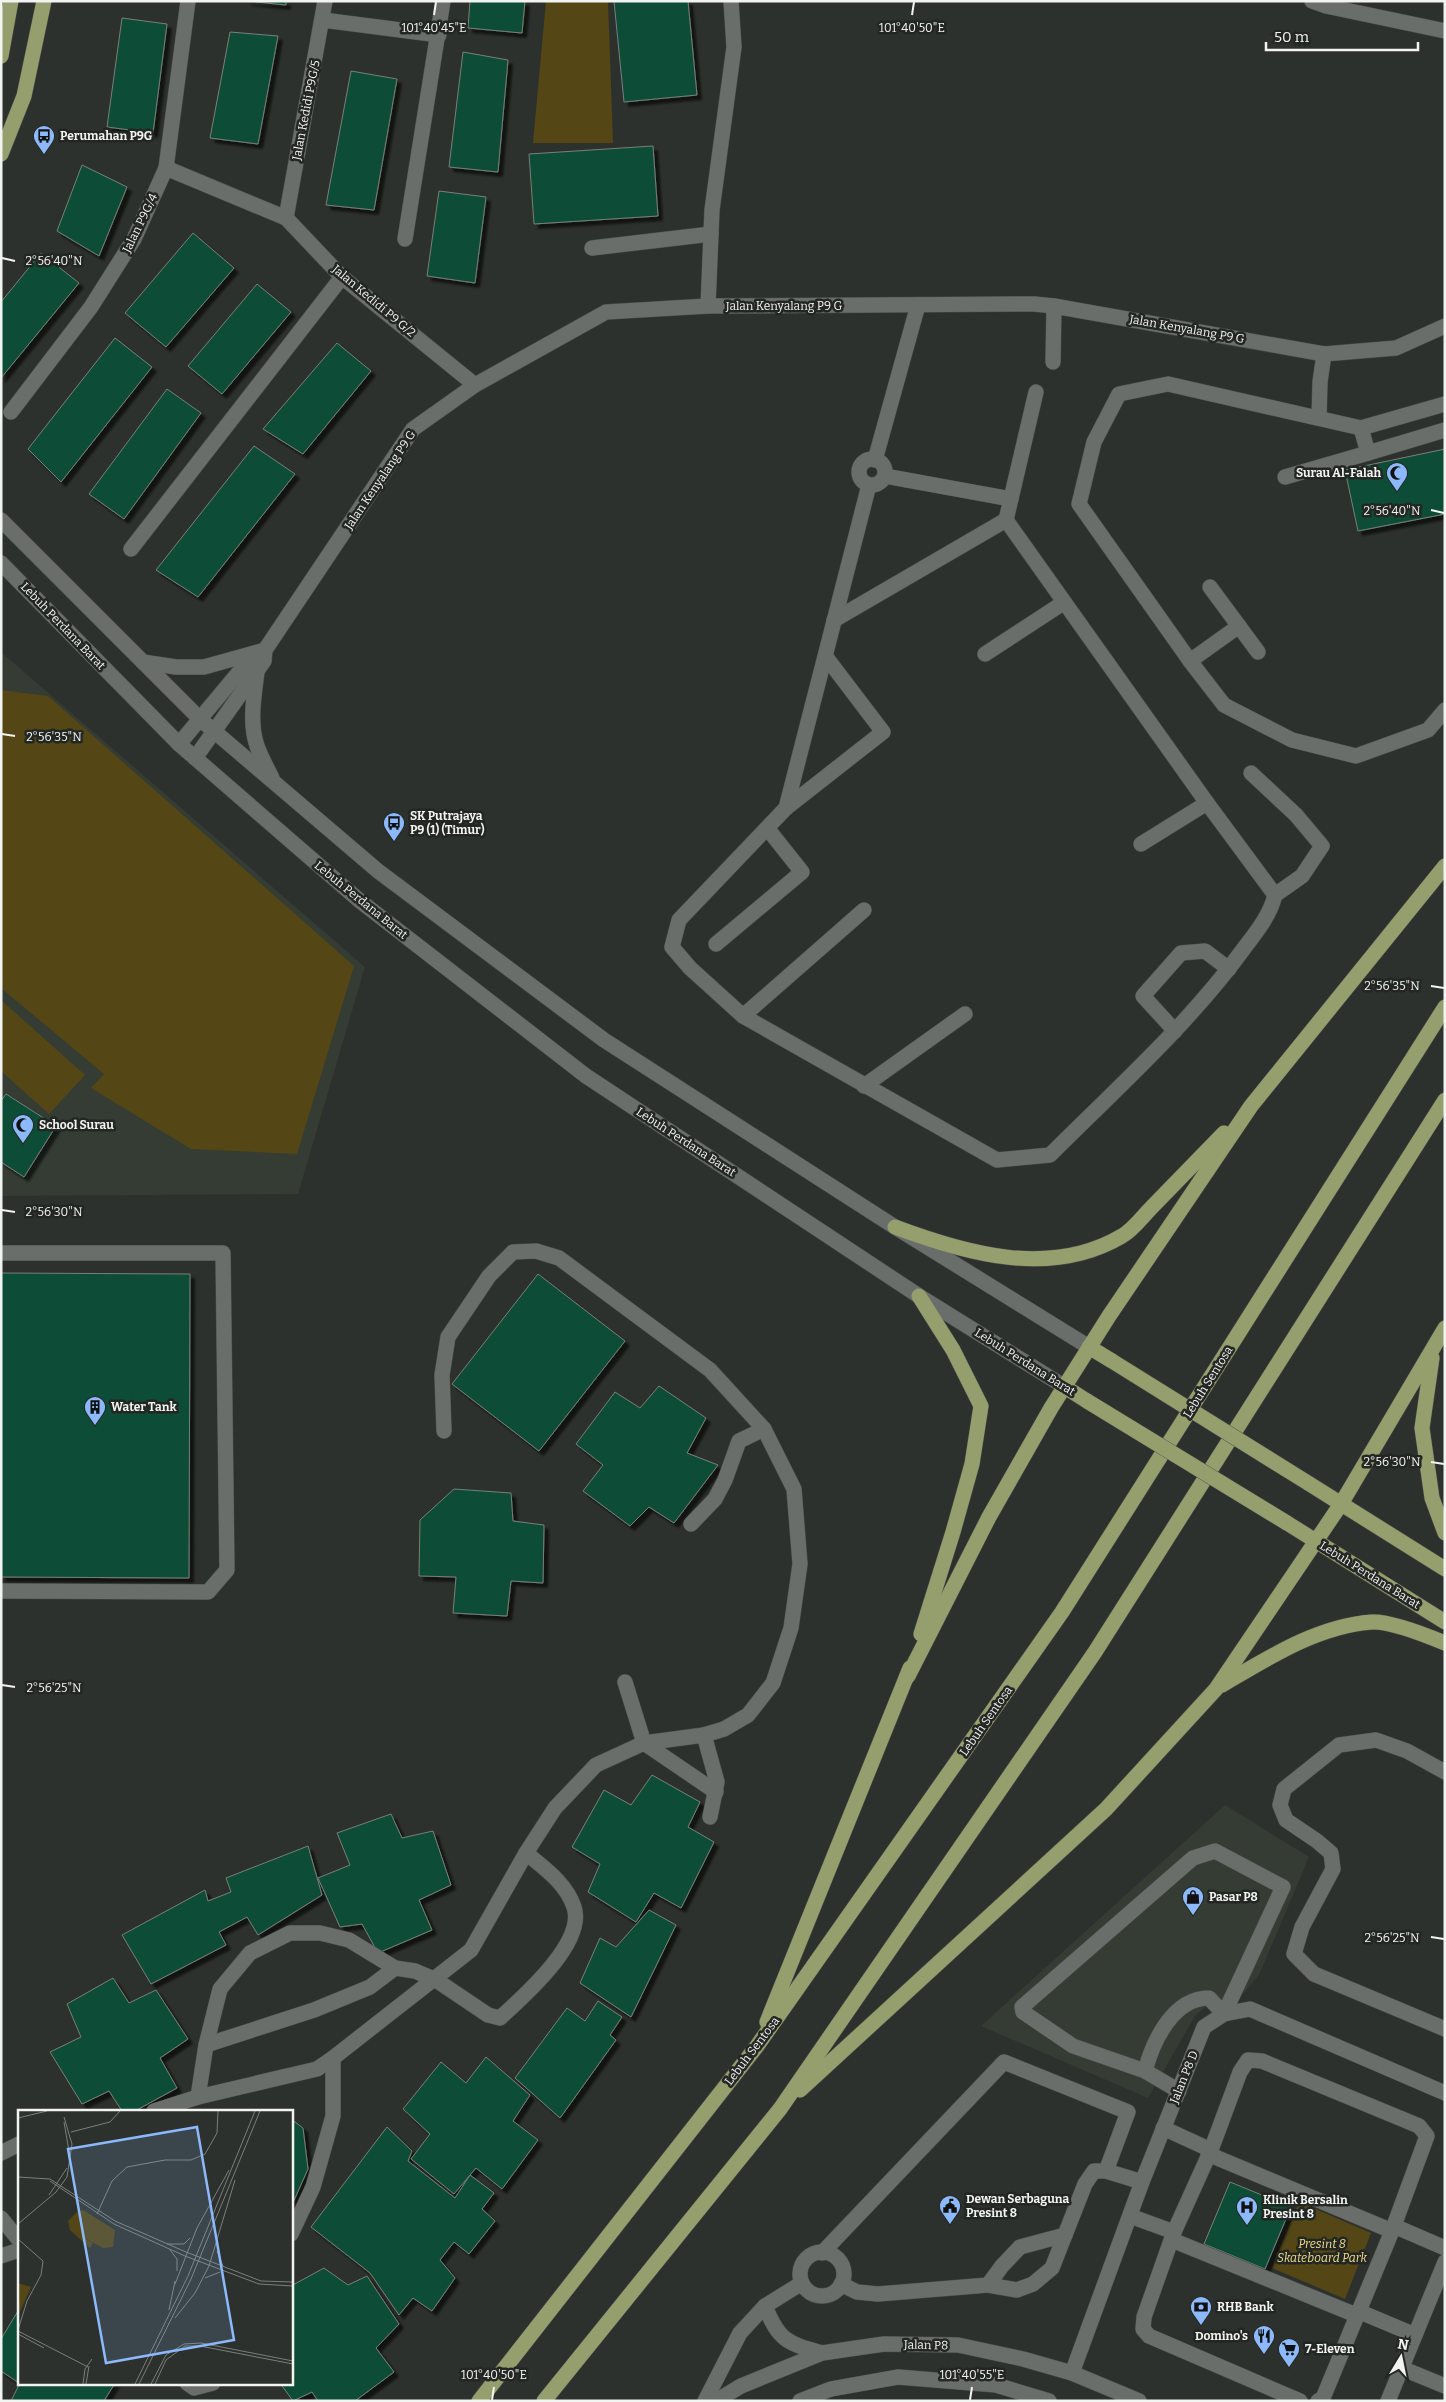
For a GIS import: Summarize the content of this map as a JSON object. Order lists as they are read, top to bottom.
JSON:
{
  "streets": {
    "main road": ["Lebuh Perdana Barat", "Lebuh Sentosa"],
    "street": [
      "Jalan Kedidi P9G/5",
      "Jalan P9G/4",
      "Jalan Kedidi P9 G/2",
      "Jalan Kenyalang P9 G",
      "Jalan P8 D",
      "Jalan P8"
    ]
  },
  "crossings": [
    ["Jalan Kedidi P9G/5", "Jalan Kedidi P9 G/2"],
    ["Jalan P9G/4", "Jalan Kedidi P9 G/2"],
    ["Jalan Kedidi P9 G/2", "Jalan Kenyalang P9 G"],
    ["Jalan Kenyalang P9 G", "Lebuh Perdana Barat"],
    ["Jalan P8 D", "Jalan P8"]
  ],
  "parks": ["Presint 8 Skateboard Park"],
  "places": {
    "bus stop": ["Perumahan P9G", "SK Putrajaya P9 (1) (Timur)"],
    "mosque": ["Surau Al-Falah", "School Surau"],
    "building": ["Water Tank"],
    "shop": ["Pasar P8"],
    "public building": ["Dewan Serbaguna Presint 8"],
    "hospital": ["Klinik Bersalin Presint 8"],
    "bank": ["RHB Bank"],
    "restaurant": ["Domino's"],
    "supermarket": ["7-Eleven"]
  },
  "scale_bar": "50 m",
  "north": "top",
  "coordinates": [
    "101°40'45\"E",
    "101°40'50\"E",
    "2°56'40\"N",
    "2°56'35\"N",
    "2°56'30\"N",
    "2°56'25\"N",
    "101°40'55\"E"
  ]
}
